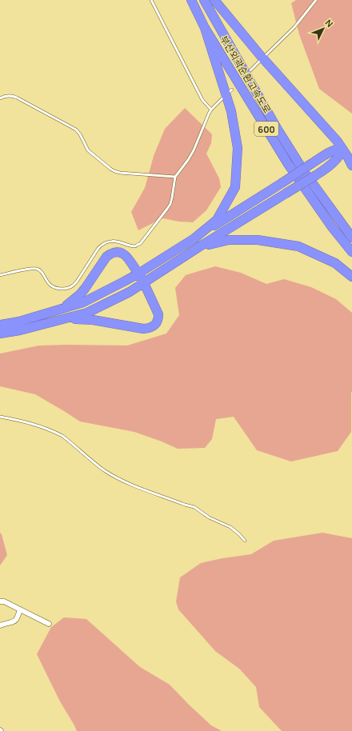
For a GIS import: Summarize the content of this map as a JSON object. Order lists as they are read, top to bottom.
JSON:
{
  "streets": {
    "highway": ["부산외곽순환고속도로", "600"]
  },
  "north": "top right"
}
